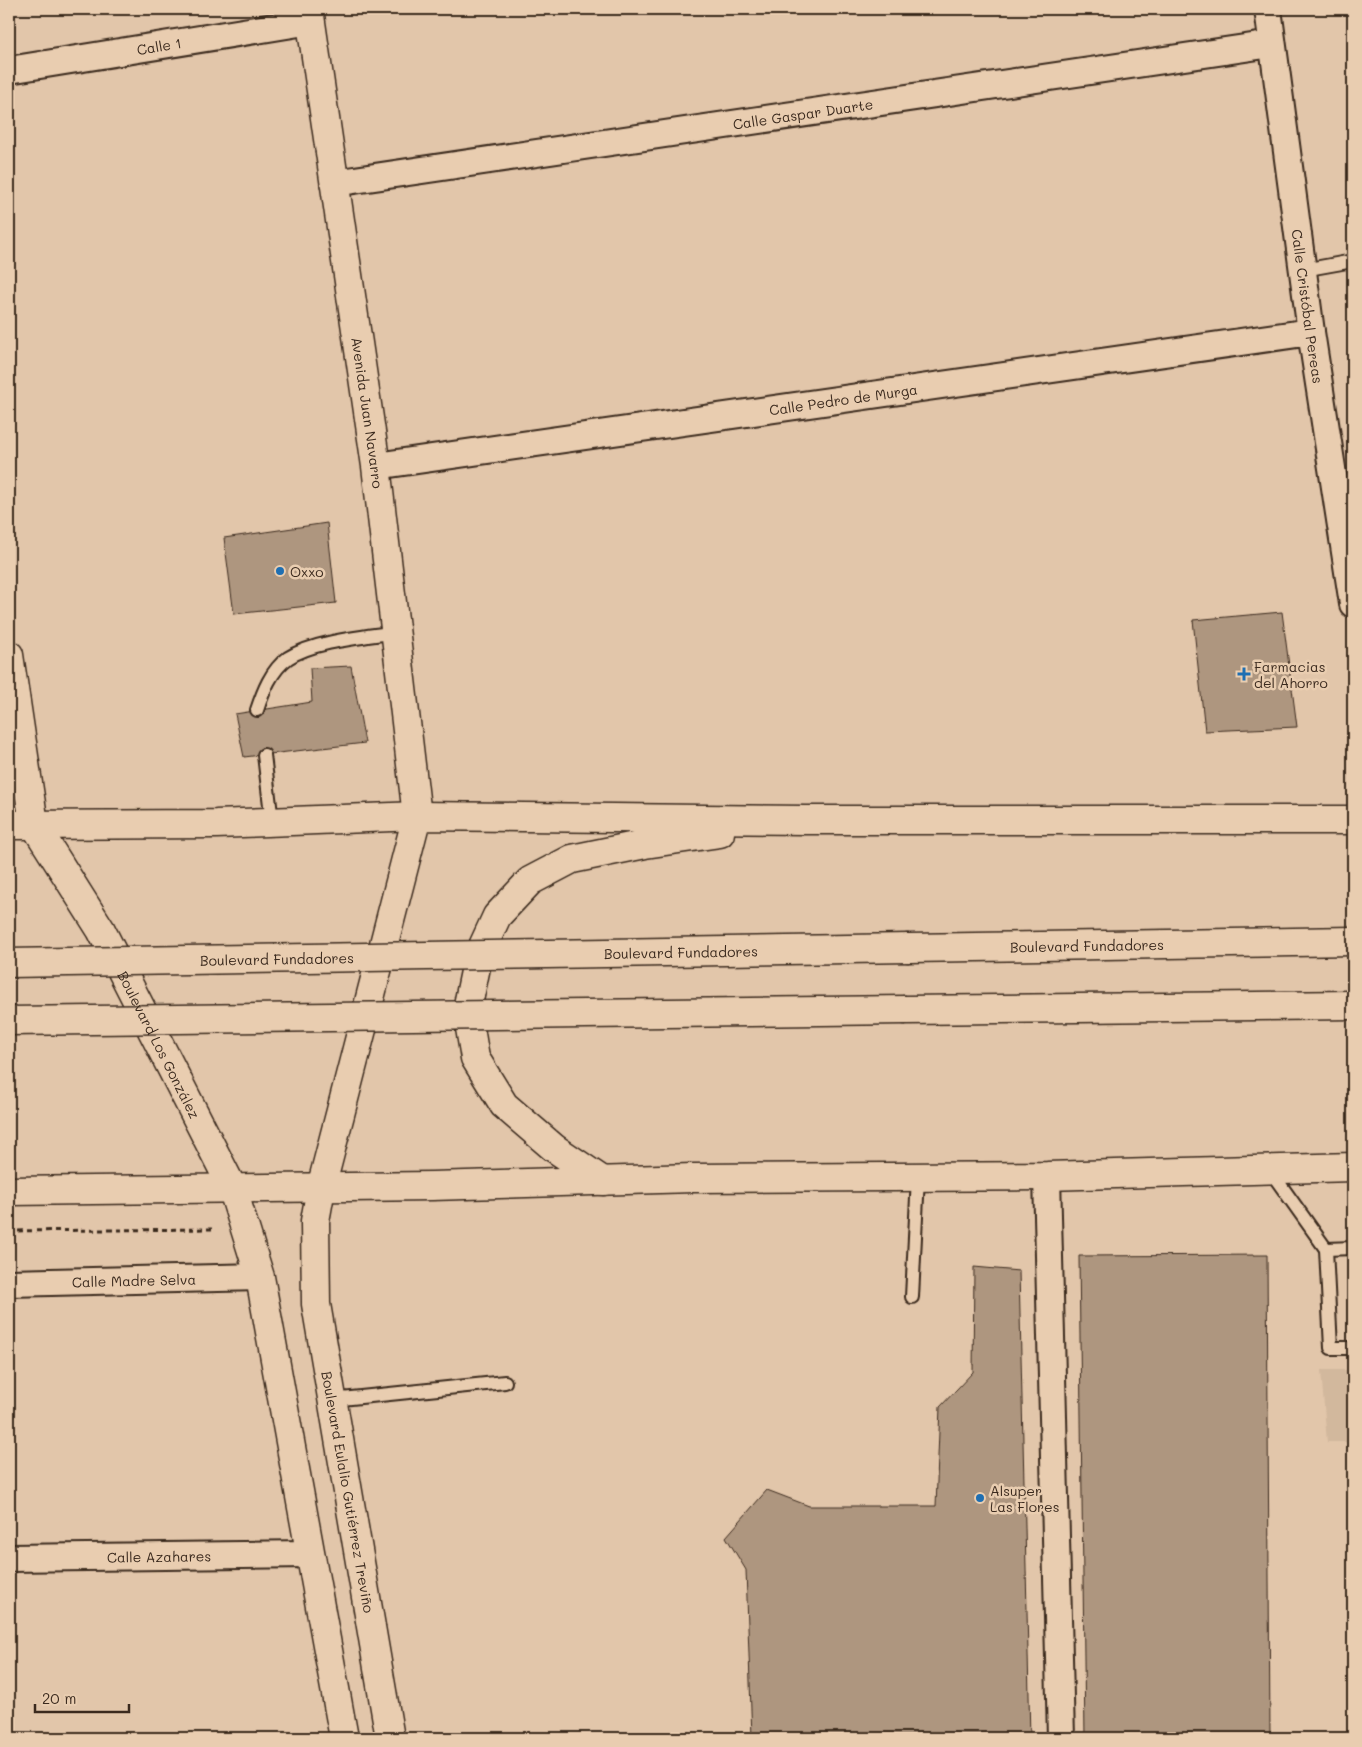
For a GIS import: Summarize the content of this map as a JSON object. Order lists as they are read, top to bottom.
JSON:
{
  "streets": {
    "main road": [
      "Avenida Juan Navarro",
      "Boulevard Fundadores",
      "Boulevard Los González",
      "Boulevard Eulalio Gutiérrez Treviño"
    ],
    "street": [
      "Calle 1",
      "Calle Gaspar Duarte",
      "Calle Cristóbal Pereas",
      "Calle Pedro de Murga",
      "Calle Madre Selva",
      "Calle Azahares"
    ]
  },
  "crossings": [
    ["Calle 1", "Avenida Juan Navarro"],
    ["Calle Gaspar Duarte", "Calle Cristóbal Pereas"],
    ["Calle Gaspar Duarte", "Avenida Juan Navarro"],
    ["Calle Cristóbal Pereas", "Calle Pedro de Murga"],
    ["Calle Pedro de Murga", "Avenida Juan Navarro"],
    ["Boulevard Los González", "Calle Madre Selva"]
  ],
  "places": {
    "other": ["Oxxo", "Alsuper Las Flores"],
    "health": ["Farmacias del Ahorro"]
  },
  "scale_bar": "20 m"
}
